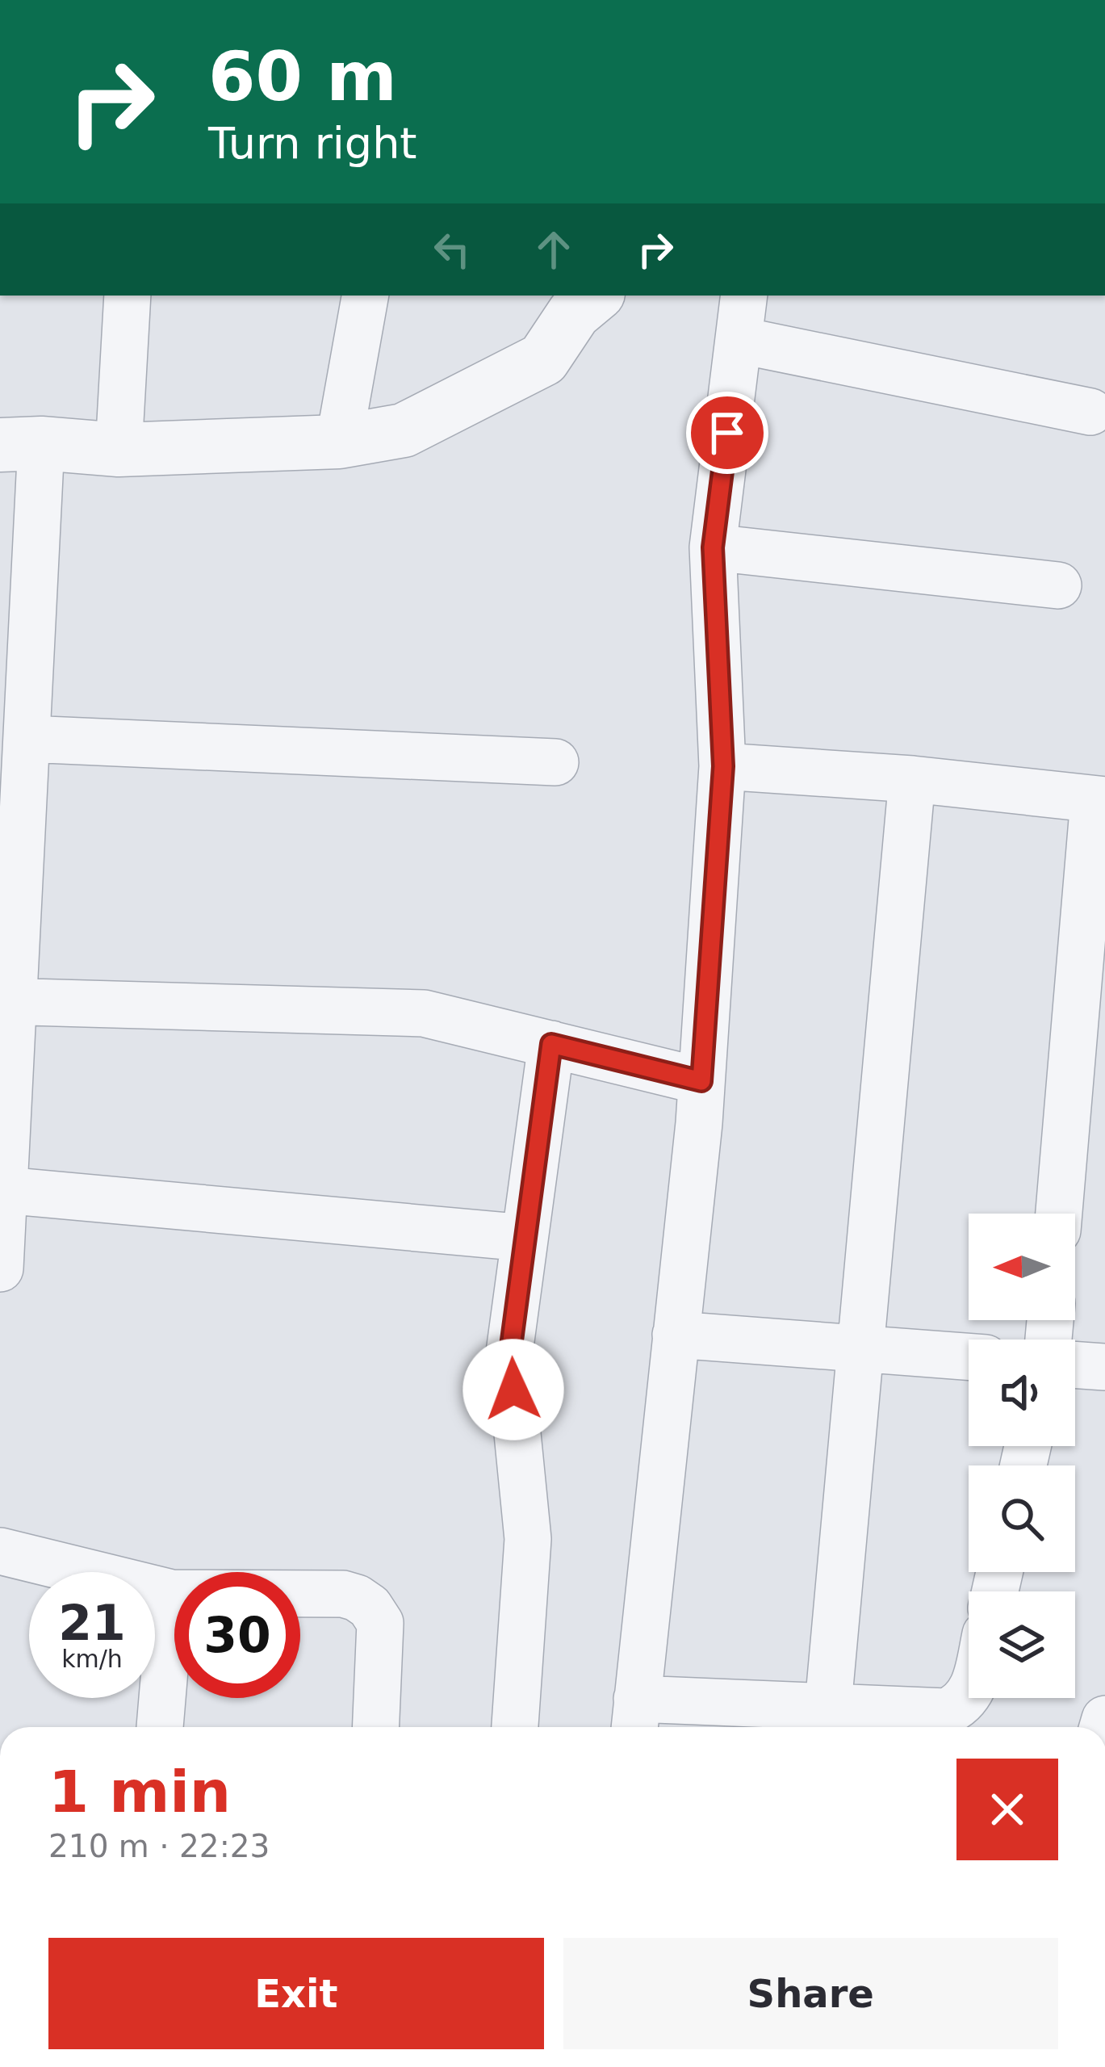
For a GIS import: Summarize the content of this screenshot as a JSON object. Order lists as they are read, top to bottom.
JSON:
{
  "north": "left",
  "page": {
    "turn": ["60 m", "Turn right"],
    "speed": "21 km/h",
    "limit": "30",
    "heading": ["1 min", "210 m · 22:23"],
    "buttons": ["Exit", "Share"]
  }
}
